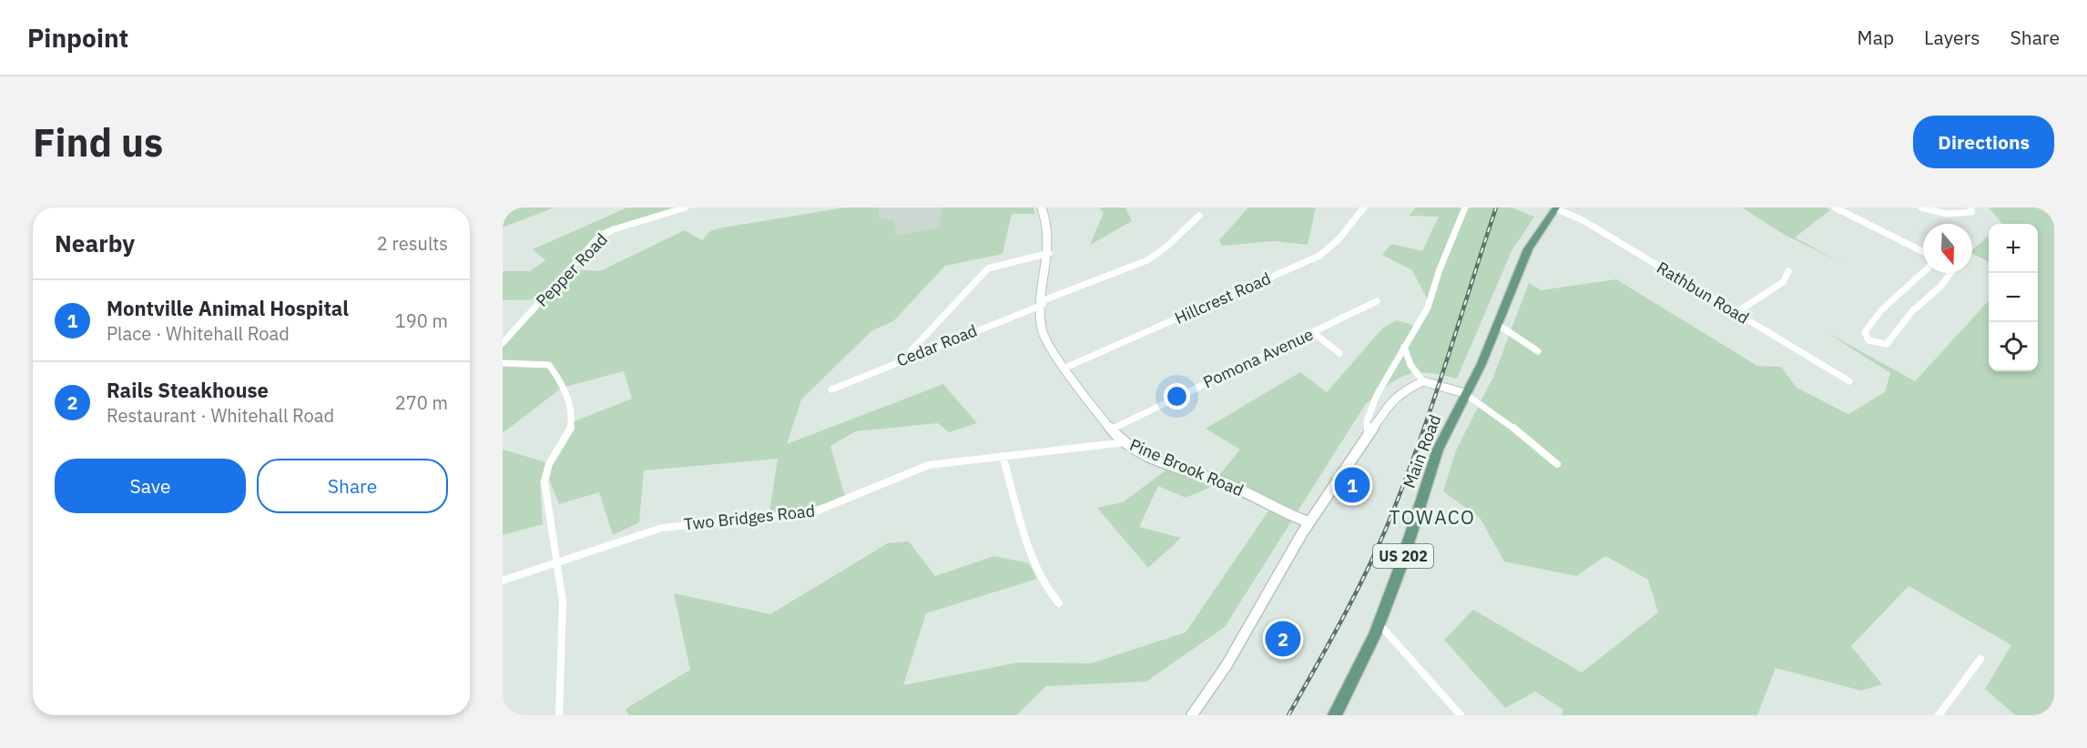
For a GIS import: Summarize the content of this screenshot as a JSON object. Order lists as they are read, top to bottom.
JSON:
{
  "streets": {
    "main road": ["Main Road", "US 202"],
    "street": [
      "Pepper Road",
      "Rathbun Road",
      "Hillcrest Road",
      "Cedar Road",
      "Pomona Avenue",
      "Pine Brook Road",
      "Two Bridges Road"
    ]
  },
  "crossings": [
    ["Rathbun Road", "Main Road"],
    ["Hillcrest Road", "Pine Brook Road"],
    ["Cedar Road", "Pine Brook Road"],
    ["Pomona Avenue", "Pine Brook Road"],
    ["Pine Brook Road", "Two Bridges Road"]
  ],
  "districts": ["TOWACO"],
  "north": "bottom",
  "page": {
    "header": "Pinpoint",
    "nav": ["Map", "Layers", "Share"],
    "buttons": [
      "Directions",
      ["Save", "Share"]
    ],
    "title": "Find us",
    "heading": ["Nearby", "2 results"],
    "map_buttons": ["+", "−"],
    "list": [
      {
        "mark": "1",
        "name": "Montville Animal Hospital",
        "note": "Place · Whitehall Road",
        "value": "190 m"
      },
      {
        "mark": "2",
        "name": "Rails Steakhouse",
        "note": "Restaurant · Whitehall Road",
        "value": "270 m"
      }
    ],
    "pins": ["1", "2"]
  }
}
